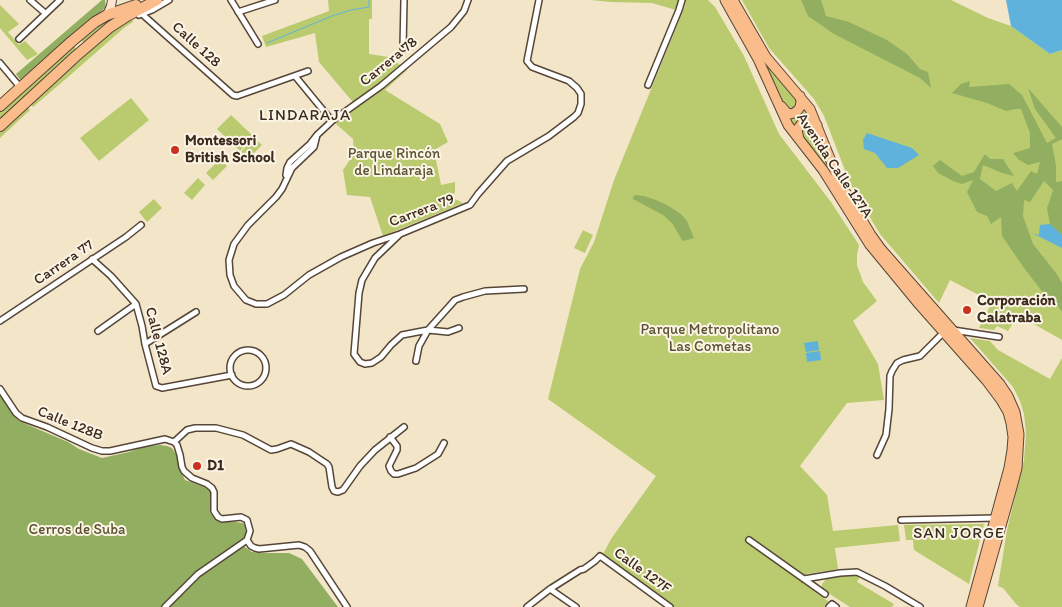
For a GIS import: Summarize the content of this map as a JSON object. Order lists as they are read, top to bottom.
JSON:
{
  "streets": {
    "main road": ["Avenida Calle 127A"],
    "street": [
      "Calle 128",
      "Carrera 78",
      "Carrera 79",
      "Carrera 77",
      "Calle 128A",
      "Calle 128B",
      "Calle 127F"
    ]
  },
  "crossings": [
    ["Carrera 78", "Carrera 79"],
    ["Carrera 77", "Calle 128A"]
  ],
  "districts": ["LINDARAJA", "SAN JORGE"],
  "parks": ["Parque Rincón de Lindaraja", "Parque Metropolitano Las Cometas", "Cerros de Suba"],
  "places": ["Montessori British School", "Corporación Calatraba", "D1"]
}
